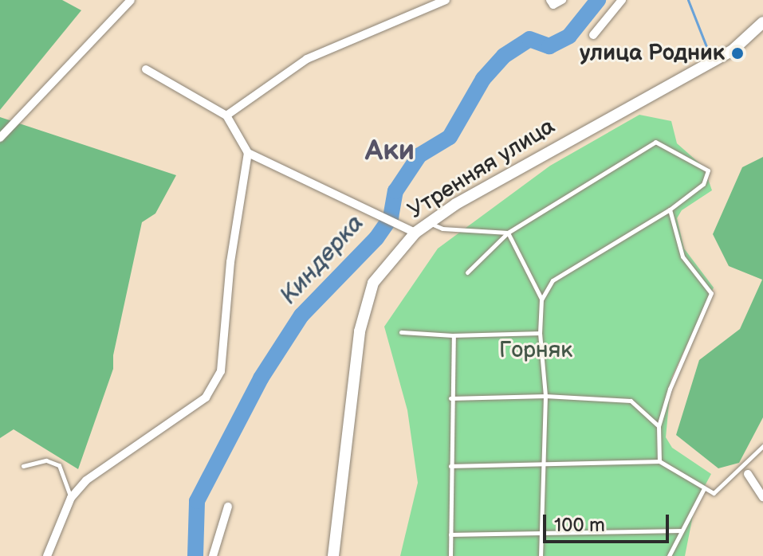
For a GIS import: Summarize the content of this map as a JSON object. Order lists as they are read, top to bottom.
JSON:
{
  "streets": {
    "street": ["Утренняя улица"]
  },
  "districts": ["Аки"],
  "water": ["Киндерка"],
  "parks": ["Горняк"],
  "places": ["улица Родник"],
  "scale_bar": "100 m"
}
